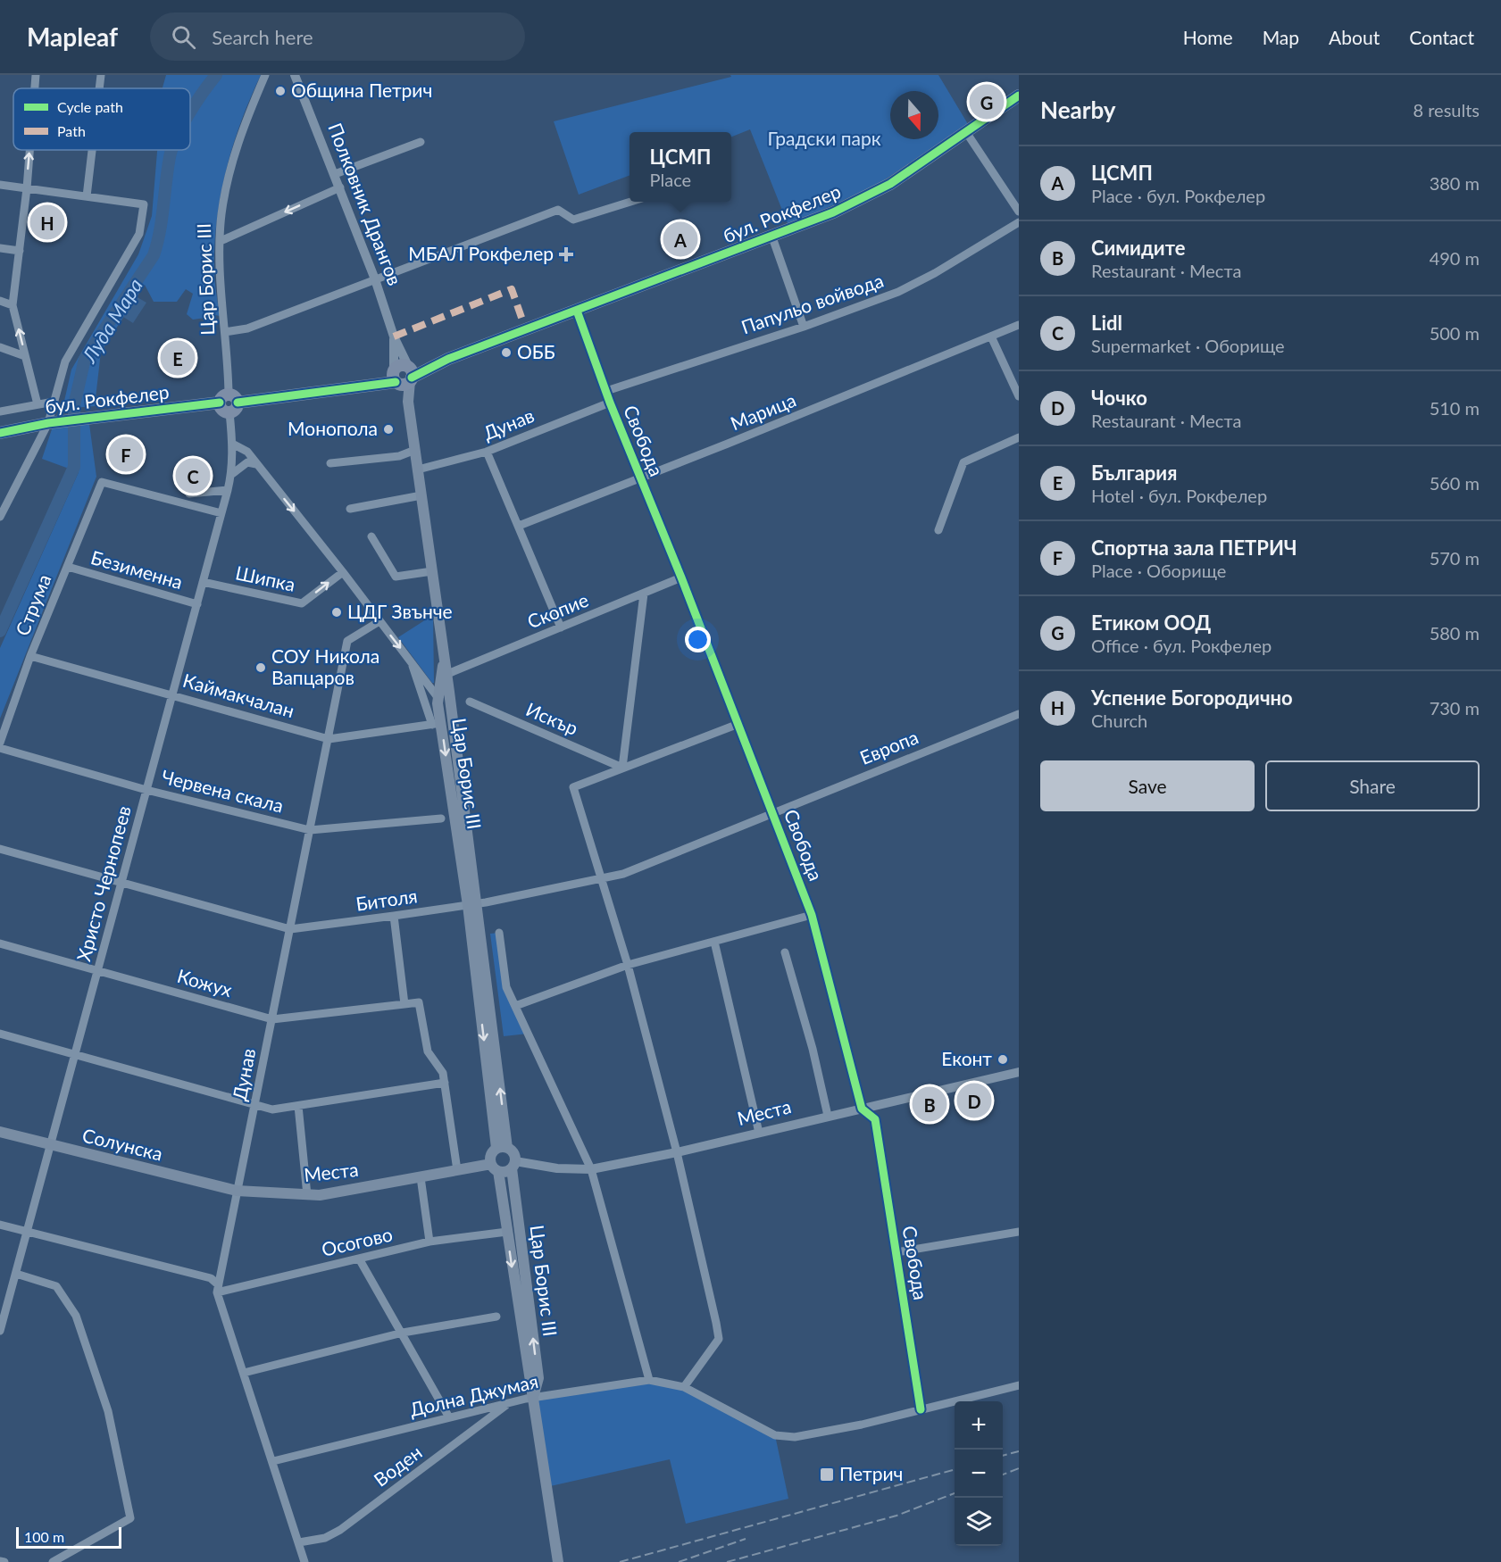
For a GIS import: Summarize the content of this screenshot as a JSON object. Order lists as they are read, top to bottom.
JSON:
{
  "streets": {
    "main road": [
      "бул. Рокфелер",
      "Цар Борис III",
      "Места",
      "Солунска"
    ],
    "street": [
      "Полковник Дрангов",
      "Папульо войвода",
      "Марица",
      "Дунав",
      "Свобода",
      "Безименна",
      "Шипка",
      "Струма",
      "Скопие",
      "Каймакчалан",
      "Искър",
      "Европа",
      "Червена скала",
      "Христо Чернопеев",
      "Битоля",
      "Кожух",
      "Осогово",
      "Долна Джумая",
      "Воден"
    ]
  },
  "crossings": [
    ["Полковник Дрангов", "бул. Рокфелер"],
    ["Полковник Дрангов", "Цар Борис III"],
    ["бул. Рокфелер", "Цар Борис III"],
    ["бул. Рокфелер", "Свобода"],
    ["Цар Борис III", "Дунав"],
    ["Цар Борис III", "Шипка"],
    ["Цар Борис III", "Скопие"],
    ["Цар Борис III", "Каймакчалан"],
    ["Цар Борис III", "Христо Чернопеев"],
    ["Цар Борис III", "Битоля"],
    ["Цар Борис III", "Места"],
    ["Цар Борис III", "Осогово"],
    ["Цар Борис III", "Долна Джумая"],
    ["Папульо войвода", "Свобода"],
    ["Марица", "Свобода"],
    ["Дунав", "Свобода"],
    ["Дунав", "Каймакчалан"],
    ["Дунав", "Червена скала"],
    ["Дунав", "Битоля"],
    ["Дунав", "Кожух"],
    ["Дунав", "Места"],
    ["Дунав", "Солунска"],
    ["Дунав", "Осогово"],
    ["Дунав", "Долна Джумая"],
    ["Дунав", "Воден"],
    ["Свобода", "Скопие"],
    ["Свобода", "Европа"],
    ["Свобода", "Битоля"],
    ["Свобода", "Места"],
    ["Свобода", "Долна Джумая"],
    ["Безименна", "Струма"],
    ["Безименна", "Христо Чернопеев"],
    ["Шипка", "Христо Чернопеев"],
    ["Струма", "Каймакчалан"],
    ["Струма", "Христо Чернопеев"],
    ["Каймакчалан", "Христо Чернопеев"],
    ["Европа", "Битоля"],
    ["Червена скала", "Христо Чернопеев"],
    ["Христо Чернопеев", "Битоля"],
    ["Христо Чернопеев", "Кожух"],
    ["Христо Чернопеев", "Солунска"],
    ["Места", "Солунска"],
    ["Долна Джумая", "Воден"]
  ],
  "one_way": ["Шипка"],
  "water": ["Луда Мара"],
  "parks": ["Градски парк"],
  "places": {
    "other": [
      "Община Петрич",
      "ОББ",
      "Монопола",
      "ЦДГ Звънче",
      "СОУ Никола Вапцаров",
      "Еконт"
    ],
    "health": ["МБАЛ Рокфелер"],
    "transit": ["Петрич"]
  },
  "legend": ["Cycle path", "Path"],
  "scale_bar": "100 m",
  "north": "bottom",
  "page": {
    "header": "Mapleaf",
    "search": "Search here",
    "nav": [
      "Home",
      "Map",
      "About",
      "Contact"
    ],
    "heading": ["Nearby", "8 results"],
    "pins": [
      "G",
      "H",
      "A",
      "E",
      "F",
      "C",
      "D",
      "B"
    ],
    "popup": ["ЦСМП", "Place"],
    "list": [
      {
        "mark": "A",
        "name": "ЦСМП",
        "note": "Place · бул. Рокфелер",
        "value": "380 m"
      },
      {
        "mark": "B",
        "name": "Симидите",
        "note": "Restaurant · Места",
        "value": "490 m"
      },
      {
        "mark": "C",
        "name": "Lidl",
        "note": "Supermarket · Оборище",
        "value": "500 m"
      },
      {
        "mark": "D",
        "name": "Чочко",
        "note": "Restaurant · Места",
        "value": "510 m"
      },
      {
        "mark": "E",
        "name": "България",
        "note": "Hotel · бул. Рокфелер",
        "value": "560 m"
      },
      {
        "mark": "F",
        "name": "Спортна зала ПЕТРИЧ",
        "note": "Place · Оборище",
        "value": "570 m"
      },
      {
        "mark": "G",
        "name": "Етиком ООД",
        "note": "Office · бул. Рокфелер",
        "value": "580 m"
      },
      {
        "mark": "H",
        "name": "Успение Богородично",
        "note": "Church",
        "value": "730 m"
      }
    ],
    "buttons": ["Save", "Share"],
    "map_buttons": ["+", "−"],
    "scale": "100 m"
  }
}
